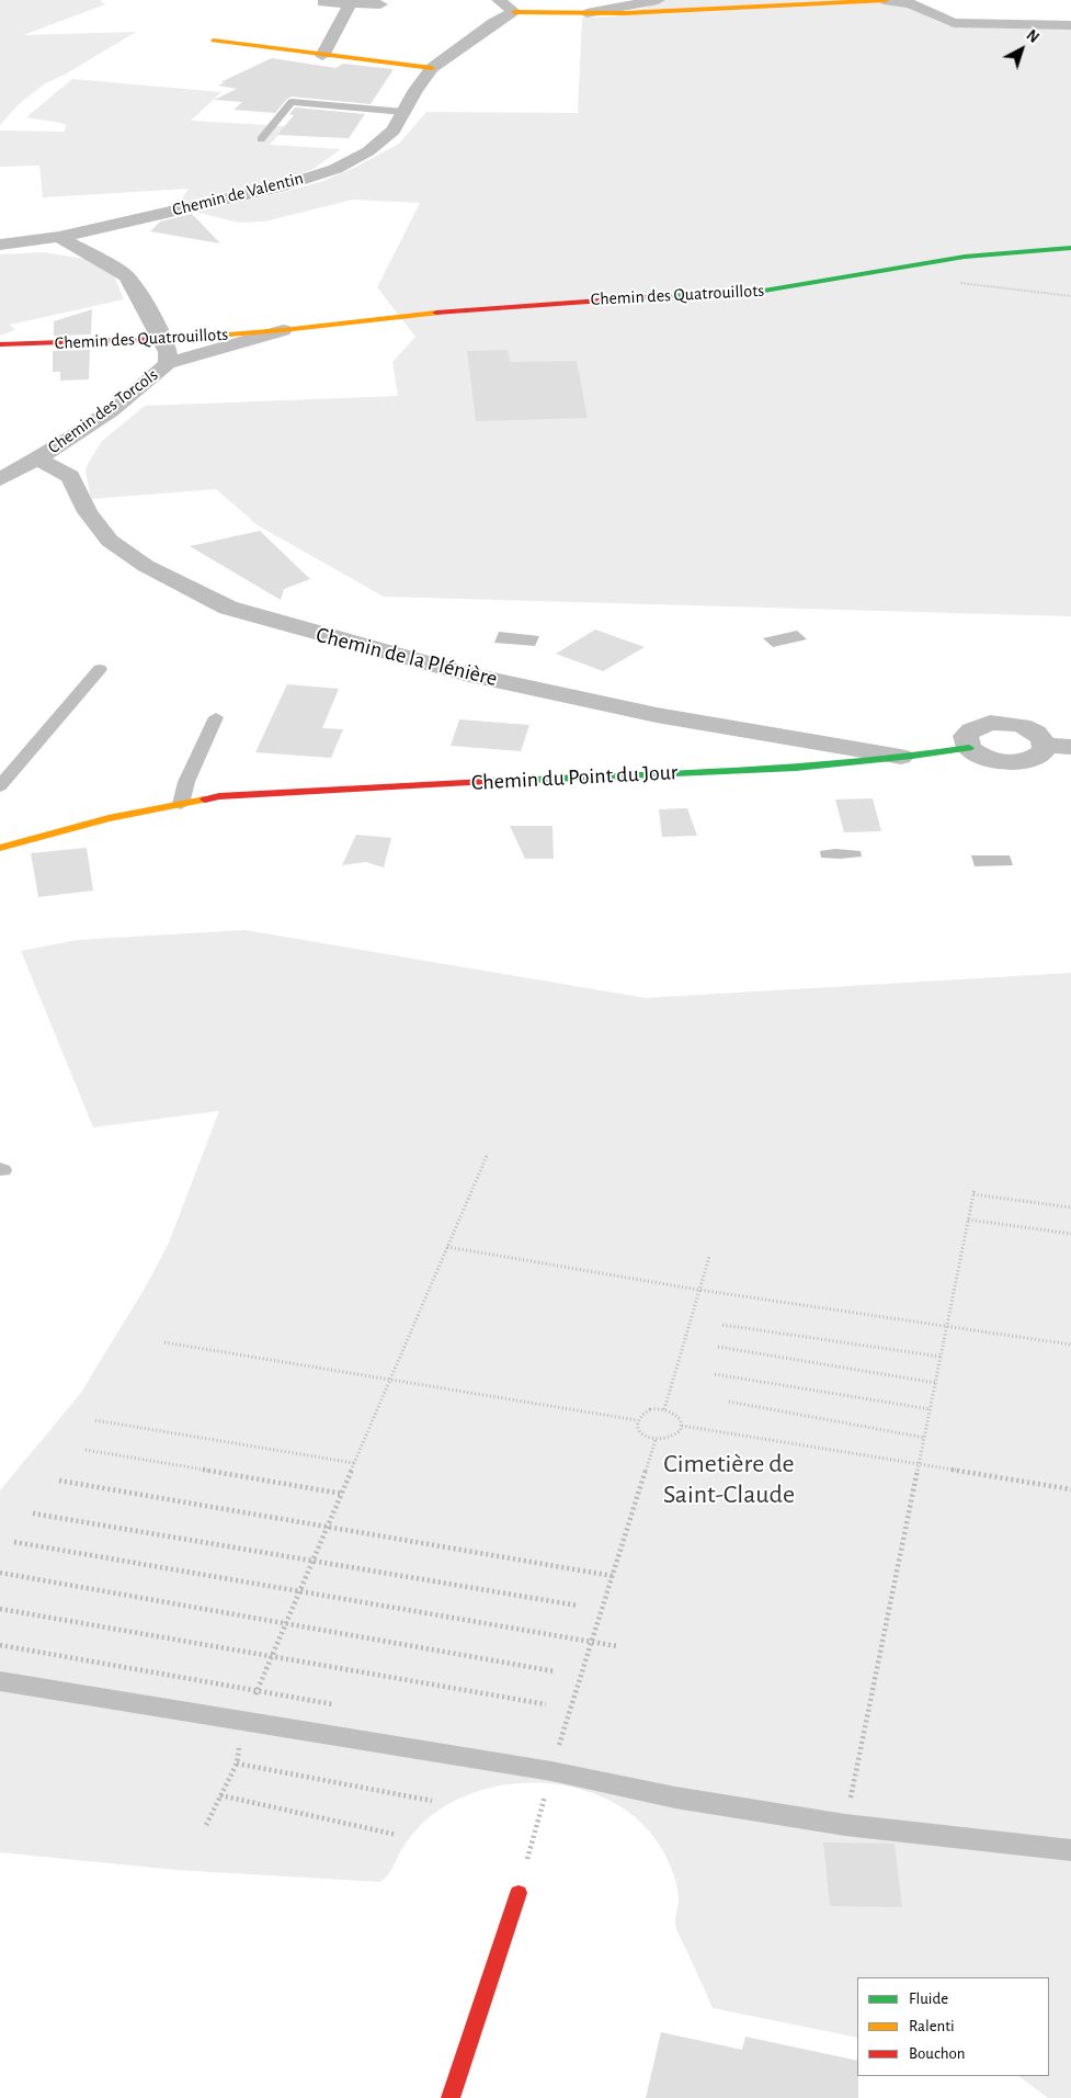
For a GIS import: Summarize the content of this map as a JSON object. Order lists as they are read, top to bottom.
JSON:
{
  "streets": {
    "street": [
      "Chemin de Valentin",
      "Chemin des Quatrouillots",
      "Chemin des Torcols",
      "Chemin de la Plénière",
      "Chemin du Point du Jour"
    ]
  },
  "crossings": [
    ["Chemin de Valentin", "Chemin des Torcols"],
    ["Chemin des Quatrouillots", "Chemin des Torcols"],
    ["Chemin des Torcols", "Chemin de la Plénière"],
    ["Chemin de la Plénière", "Chemin du Point du Jour"]
  ],
  "parks": ["Cimetière de Saint-Claude"],
  "legend": ["Fluide", "Ralenti", "Bouchon"],
  "north": "top right"
}
